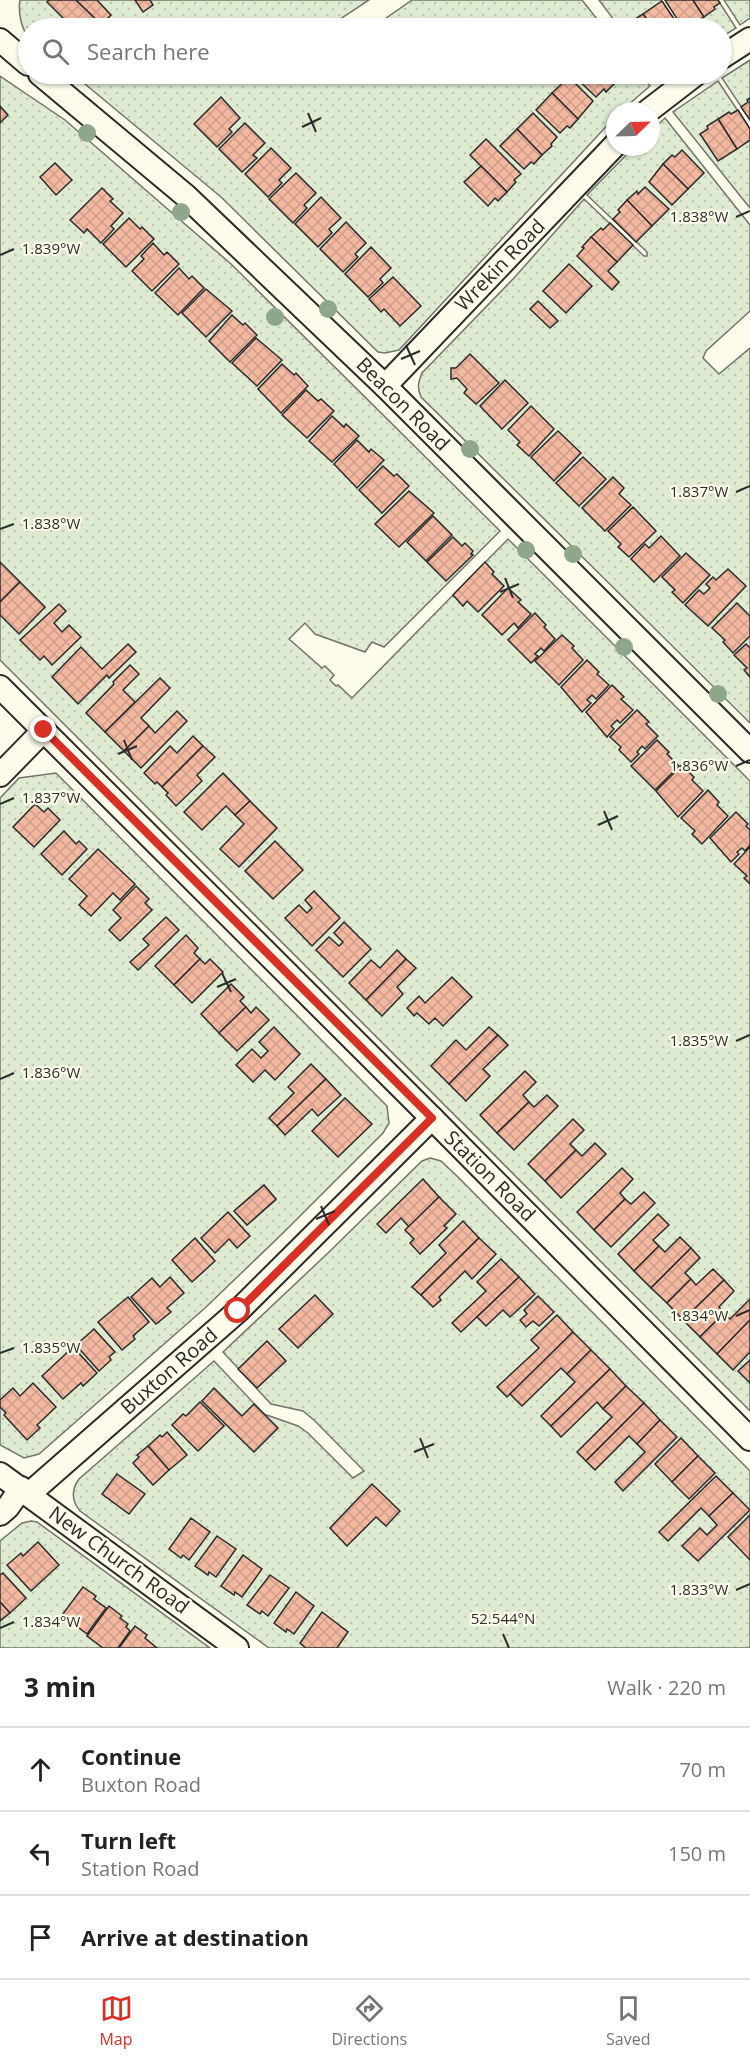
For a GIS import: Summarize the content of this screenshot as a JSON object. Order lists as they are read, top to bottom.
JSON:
{
  "streets": {
    "street": [
      "Wrekin Road",
      "Beacon Road",
      "Station Road",
      "Buxton Road",
      "New Church Road"
    ]
  },
  "crossings": [
    ["Wrekin Road", "Beacon Road"],
    ["Station Road", "Buxton Road"],
    ["Buxton Road", "New Church Road"]
  ],
  "north": "top right",
  "page": {
    "search": "Search here",
    "heading": ["3 min", "Walk · 220 m"],
    "list": [
      ["Continue", "Buxton Road", "70 m"],
      ["Turn left", "Station Road", "150 m"],
      "Arrive at destination"
    ],
    "nav": ["Map", "Directions", "Saved"]
  },
  "coordinates": [
    "1.838°W",
    "1.839°W",
    "1.837°W",
    "1.836°W",
    "1.835°W",
    "1.834°W",
    "1.833°W",
    "52.544°N"
  ]
}
